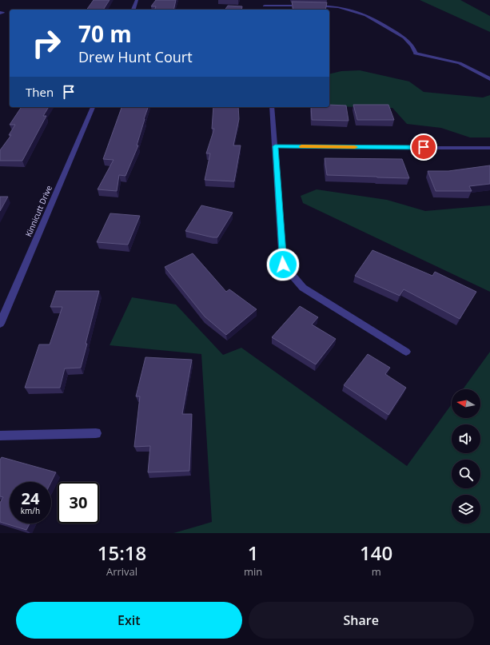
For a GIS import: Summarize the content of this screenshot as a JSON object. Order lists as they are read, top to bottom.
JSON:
{
  "streets": {
    "street": ["Kinnicutt Drive"]
  },
  "north": "left",
  "page": {
    "turn": ["70 m", "Drew Hunt Court"],
    "then": "Then",
    "speed": "24 km/h",
    "limit": "30",
    "eta": [
      "15:18",
      "Arrival",
      "1",
      "min",
      "140",
      "m"
    ],
    "buttons": ["Exit", "Share"]
  }
}
